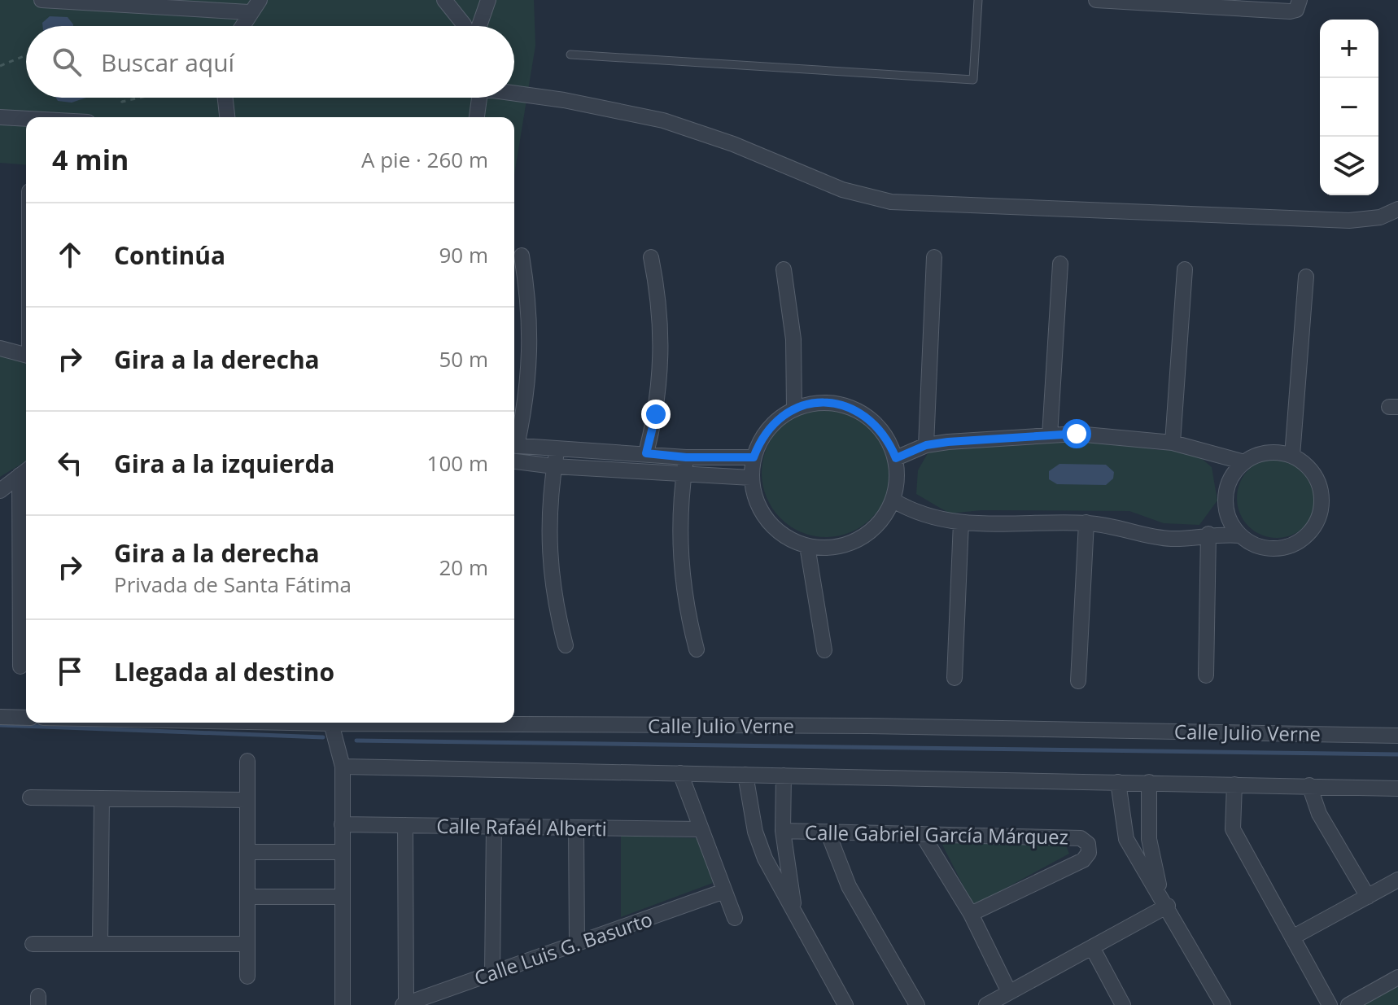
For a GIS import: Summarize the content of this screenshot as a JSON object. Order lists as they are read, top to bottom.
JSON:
{
  "streets": {
    "street": [
      "Calle Julio Verne",
      "Calle Rafaél Alberti",
      "Calle Gabriel García Márquez",
      "Calle Luis G. Basurto"
    ]
  },
  "page": {
    "map_buttons": ["+", "−"],
    "search": "Buscar aquí",
    "heading": ["4 min", "A pie · 260 m"],
    "list": [
      ["Continúa", "90 m"],
      ["Gira a la derecha", "50 m"],
      ["Gira a la izquierda", "100 m"],
      ["Gira a la derecha", "Privada de Santa Fátima", "20 m"],
      "Llegada al destino"
    ]
  }
}
